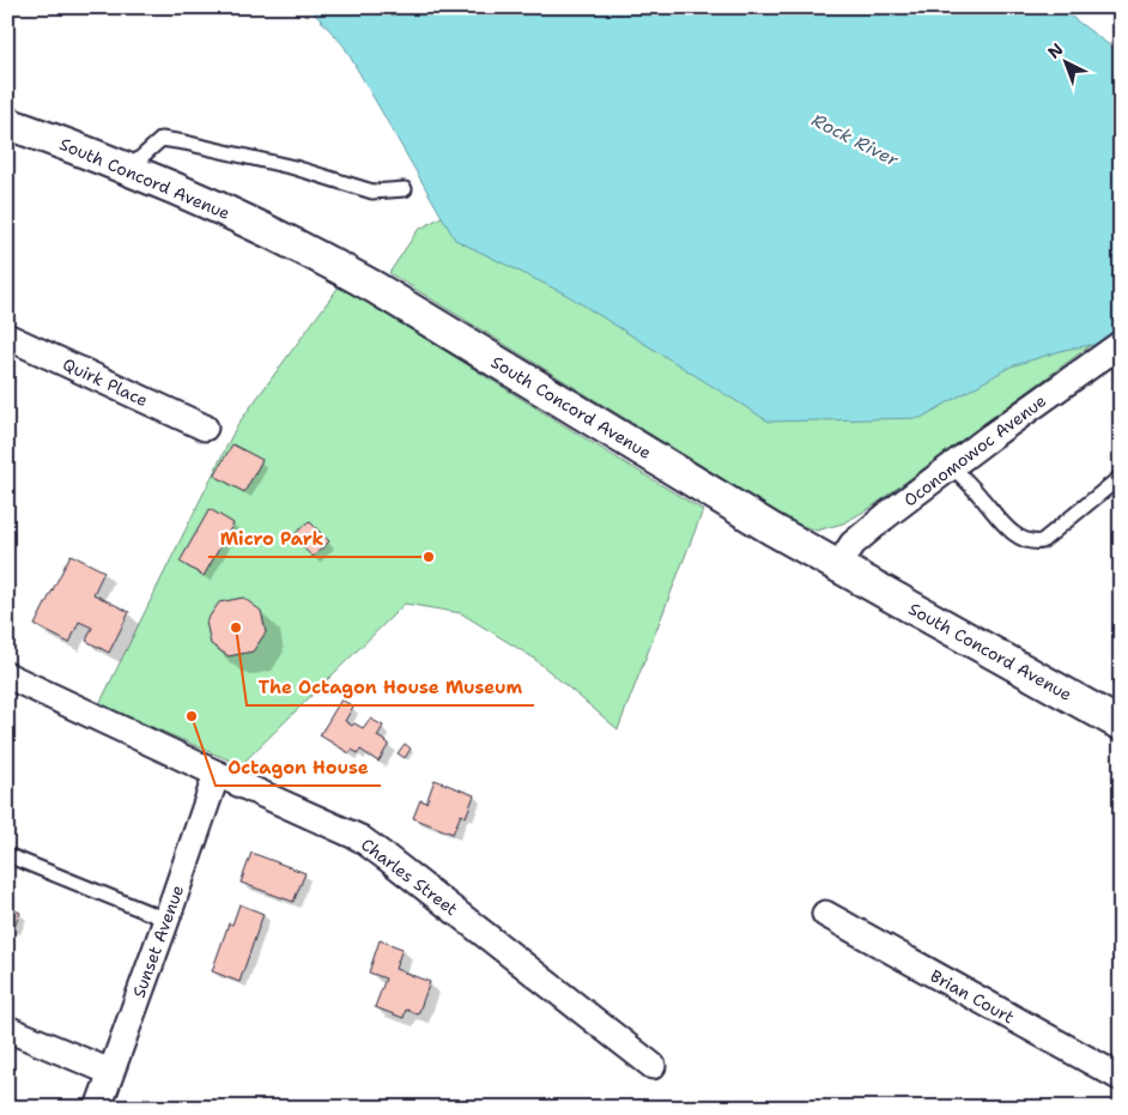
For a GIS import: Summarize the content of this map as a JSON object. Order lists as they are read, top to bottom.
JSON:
{
  "streets": {
    "street": [
      "South Concord Avenue",
      "Quirk Place",
      "Oconomowoc Avenue",
      "Charles Street",
      "Sunset Avenue",
      "Brian Court"
    ]
  },
  "crossings": [
    ["South Concord Avenue", "Oconomowoc Avenue"],
    ["Charles Street", "Sunset Avenue"]
  ],
  "water": ["Rock River"],
  "places": ["Micro Park", "The Octagon House Museum", "Octagon House"],
  "north": "top left"
}
